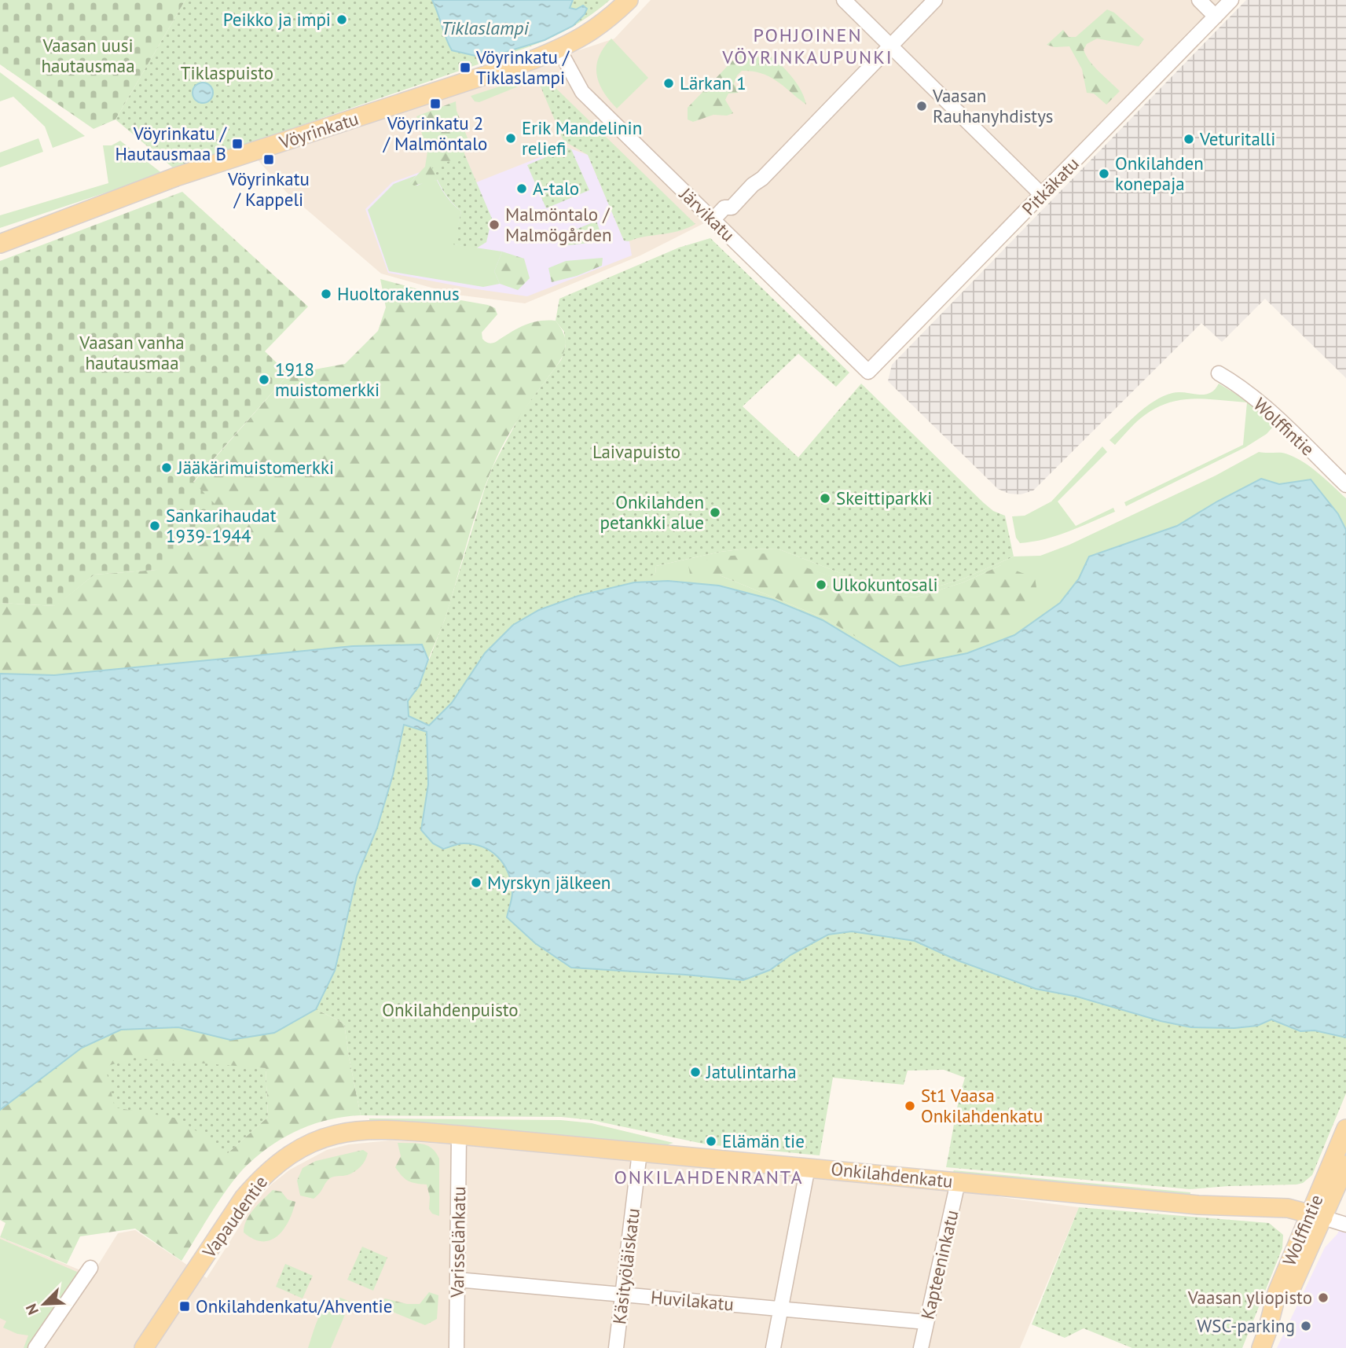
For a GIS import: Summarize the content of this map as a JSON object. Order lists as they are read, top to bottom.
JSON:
{
  "streets": {
    "main road": [
      "Vöyrinkatu",
      "Wolffintie",
      "Onkilahdenkatu",
      "Vapaudentie"
    ],
    "street": [
      "Pitkäkatu",
      "Järvikatu",
      "Varisselänkatu",
      "Kapteeninkatu",
      "Käsityöläiskatu",
      "Huvilakatu"
    ]
  },
  "crossings": [
    ["Vöyrinkatu", "Järvikatu"],
    ["Pitkäkatu", "Järvikatu"],
    ["Wolffintie", "Onkilahdenkatu"],
    ["Onkilahdenkatu", "Vapaudentie"],
    ["Onkilahdenkatu", "Varisselänkatu"],
    ["Onkilahdenkatu", "Kapteeninkatu"],
    ["Onkilahdenkatu", "Käsityöläiskatu"],
    ["Vapaudentie", "Varisselänkatu"],
    ["Varisselänkatu", "Huvilakatu"],
    ["Kapteeninkatu", "Huvilakatu"],
    ["Käsityöläiskatu", "Huvilakatu"]
  ],
  "districts": ["POHJOINEN VÖYRINKAUPUNKI", "ONKILAHDENRANTA"],
  "water": ["Tiklaslampi"],
  "parks": [
    "Vaasan uusi hautausmaa",
    "Tiklaspuisto",
    "Vaasan vanha hautausmaa",
    "Laivapuisto",
    "Onkilahdenpuisto"
  ],
  "places": {
    "other": [
      "Peikko ja impi",
      "Lärkan 1",
      "Vaasan Rauhanyhdistys",
      "Erik Mandelinin reliefi",
      "Veturitalli",
      "Onkilahden konepaja",
      "A-talo",
      "Malmöntalo / Malmögården",
      "Huoltorakennus",
      "1918 muistomerkki",
      "Jääkärimuistomerkki",
      "Skeittiparkki",
      "Onkilahden petankki alue",
      "Sankarihaudat 1939-1944",
      "Ulkokuntosali",
      "Myrskyn jälkeen",
      "Jatulintarha",
      "St1 Vaasa Onkilahdenkatu",
      "Elämän tie",
      "Vaasan yliopisto",
      "WSC-parking"
    ],
    "transit": [
      "Vöyrinkatu / Tiklaslampi",
      "Vöyrinkatu 2 / Malmöntalo",
      "Vöyrinkatu / Hautausmaa B",
      "Vöyrinkatu / Kappeli",
      "Onkilahdenkatu/Ahventie"
    ]
  },
  "north": "bottom left"
}
